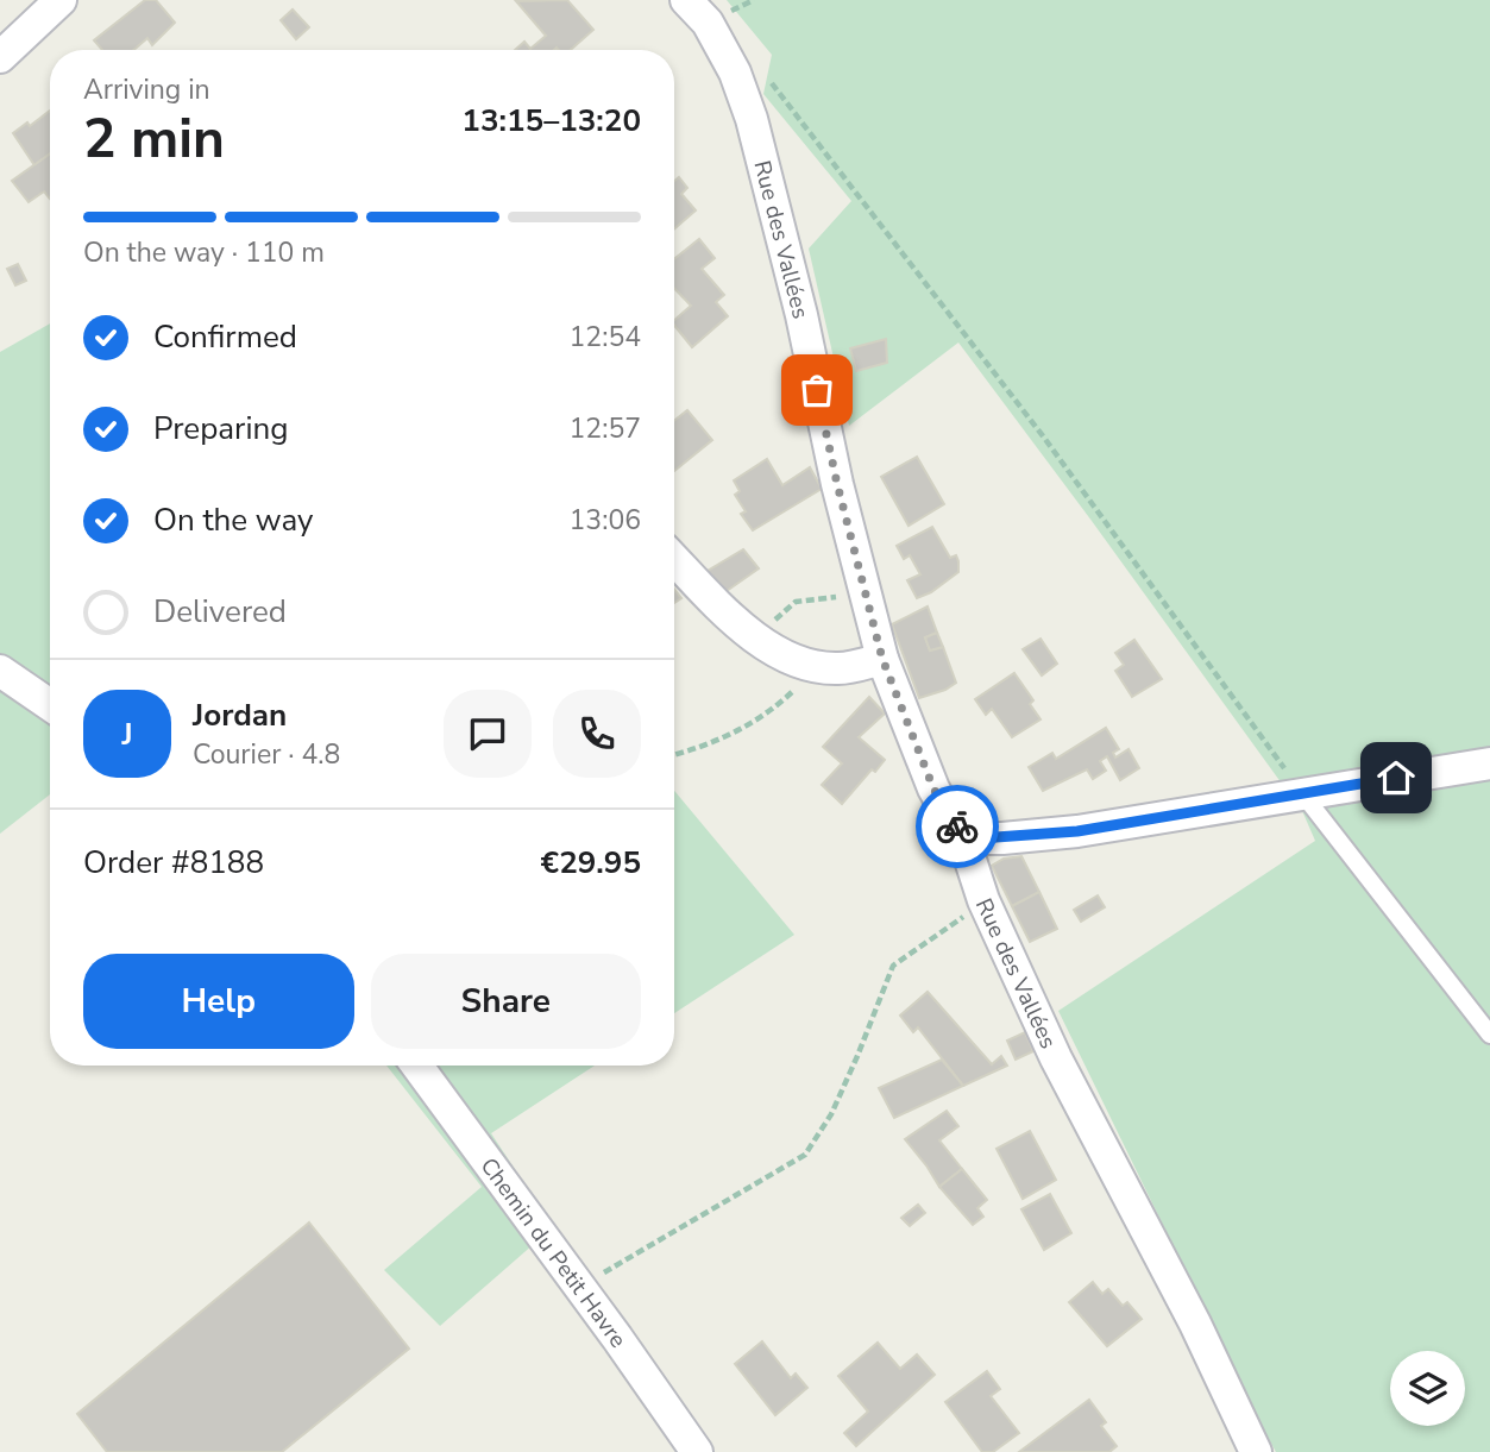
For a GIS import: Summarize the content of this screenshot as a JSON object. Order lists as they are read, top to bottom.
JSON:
{
  "streets": {
    "street": ["Rue des Vallées", "Chemin du Petit Havre"]
  },
  "page": {
    "heading": ["2 min", "Arriving in", "13:15–13:20"],
    "panel": [
      "Jordan",
      "Courier · 4.8",
      "Order #8188",
      "€29.95"
    ],
    "bar": "On the way · 110 m",
    "list": [
      ["Confirmed", "12:54"],
      ["Preparing", "12:57"],
      ["On the way", "13:06"],
      "Delivered"
    ],
    "round": "J",
    "buttons": ["Help", "Share"]
  }
}
